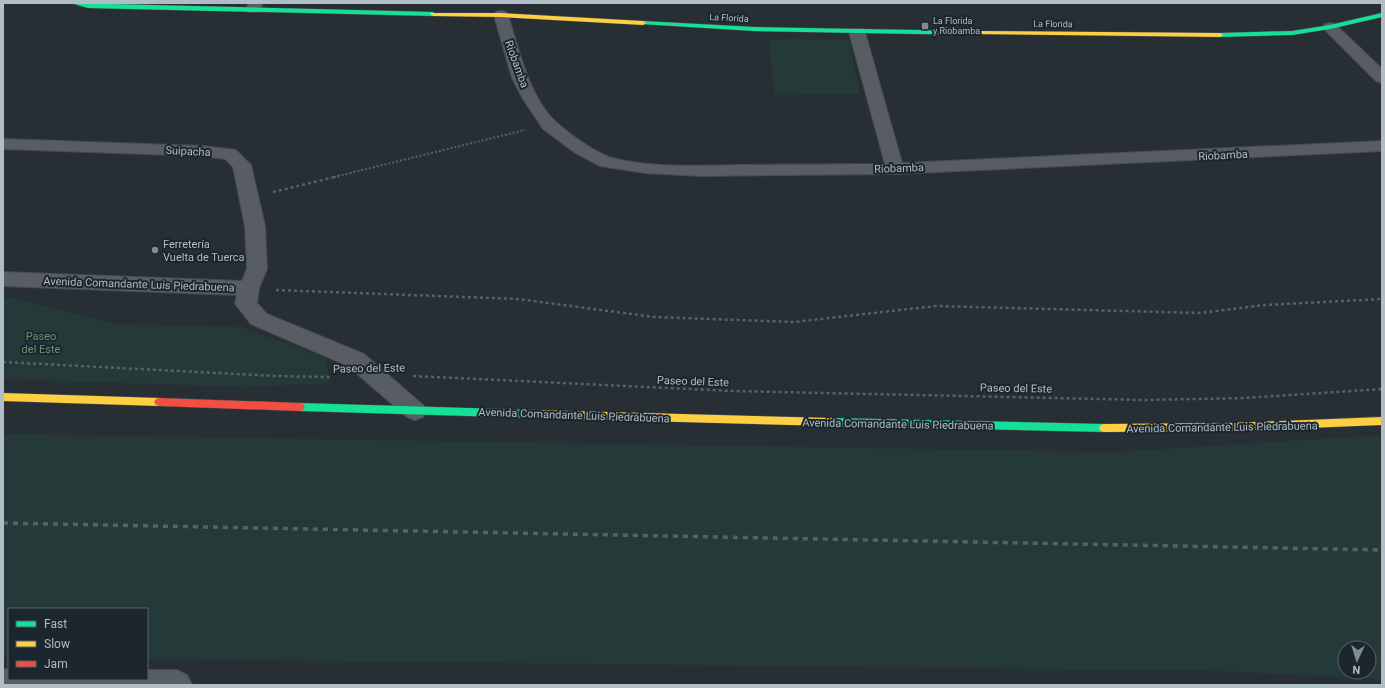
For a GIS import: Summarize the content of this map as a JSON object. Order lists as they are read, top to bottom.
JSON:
{
  "streets": {
    "street": [
      "La Florida",
      "Riobamba",
      "Suipacha",
      "Avenida Comandante Luis Piedrabuena"
    ],
    "path": ["Paseo del Este"]
  },
  "crossings": [
    ["La Florida", "Riobamba"],
    ["Suipacha", "Avenida Comandante Luis Piedrabuena"],
    ["Avenida Comandante Luis Piedrabuena", "Paseo del Este"]
  ],
  "parks": ["Paseo del Este"],
  "places": {
    "transit": ["La Florida y Riobamba"],
    "other": ["Ferretería Vuelta de Tuerca"]
  },
  "legend": ["Fast", "Slow", "Jam"],
  "north": "bottom"
}
